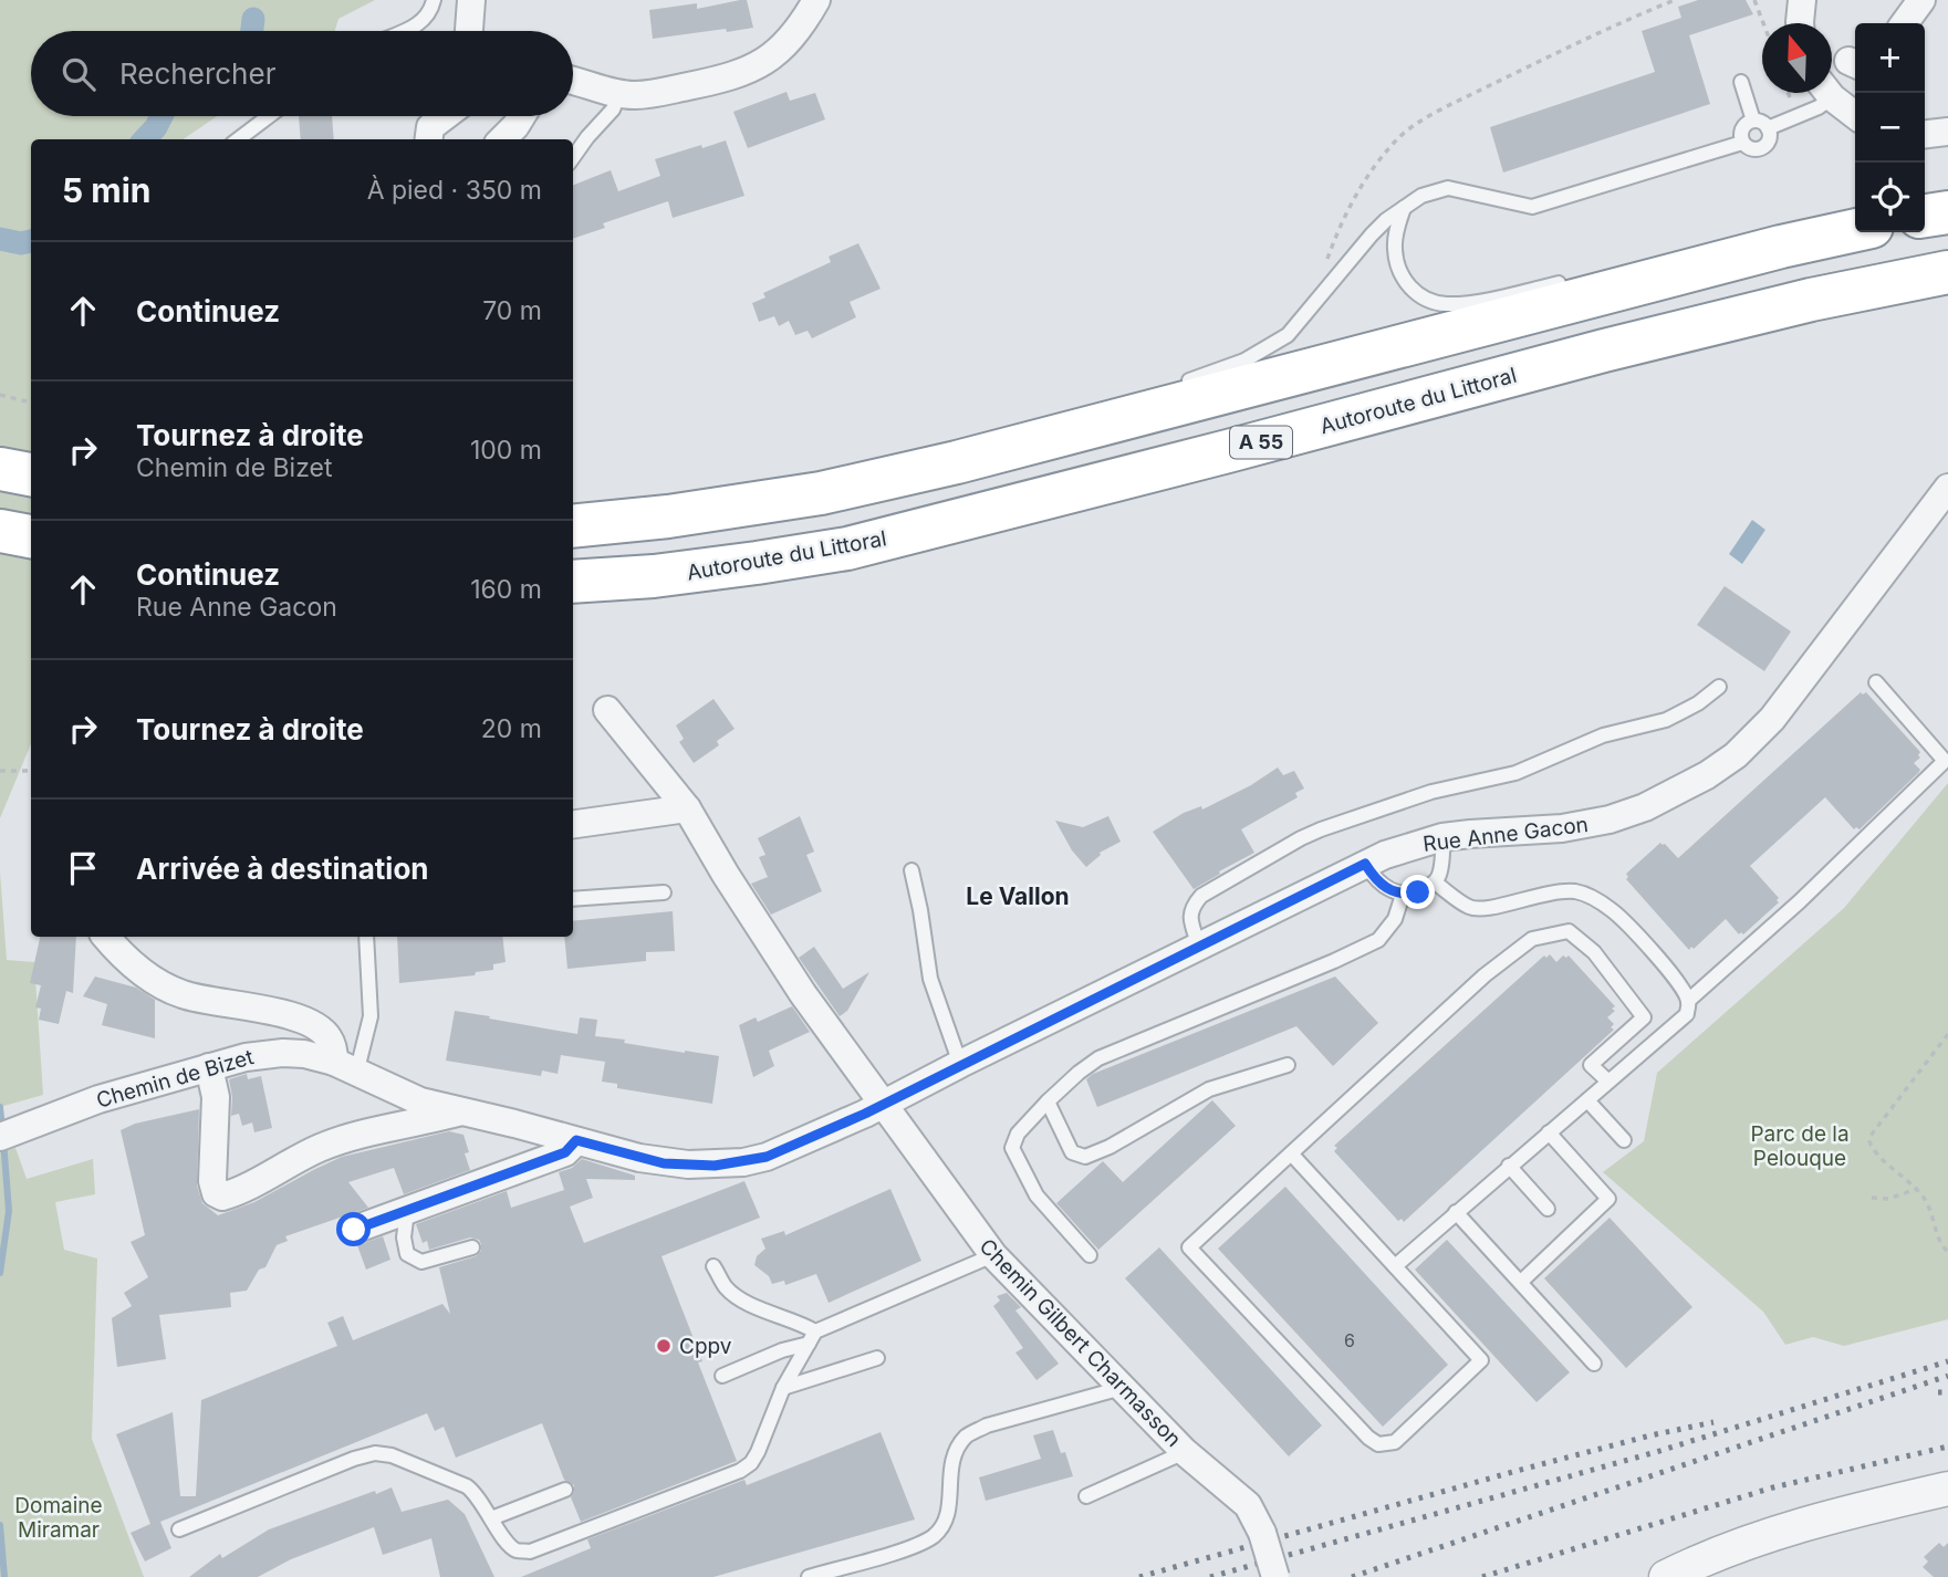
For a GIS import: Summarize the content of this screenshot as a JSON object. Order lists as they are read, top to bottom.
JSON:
{
  "streets": {
    "highway": ["Autoroute du Littoral", "A 55"],
    "street": ["Rue Anne Gacon", "Chemin de Bizet", "Chemin Gilbert Charmasson"]
  },
  "crossings": [
    ["Rue Anne Gacon", "Chemin de Bizet"],
    ["Rue Anne Gacon", "Chemin Gilbert Charmasson"],
    ["Chemin de Bizet", "Chemin Gilbert Charmasson"]
  ],
  "districts": ["Le Vallon"],
  "parks": ["Parc de la Pelouque", "Domaine Miramar"],
  "places": ["Cppv"],
  "house_numbers": ["6"],
  "north": "top",
  "page": {
    "map_buttons": ["+", "−"],
    "search": "Rechercher",
    "heading": ["5 min", "À pied · 350 m"],
    "list": [
      ["Continuez", "70 m"],
      ["Tournez à droite", "Chemin de Bizet", "100 m"],
      ["Continuez", "Rue Anne Gacon", "160 m"],
      ["Tournez à droite", "20 m"],
      "Arrivée à destination"
    ]
  }
}
